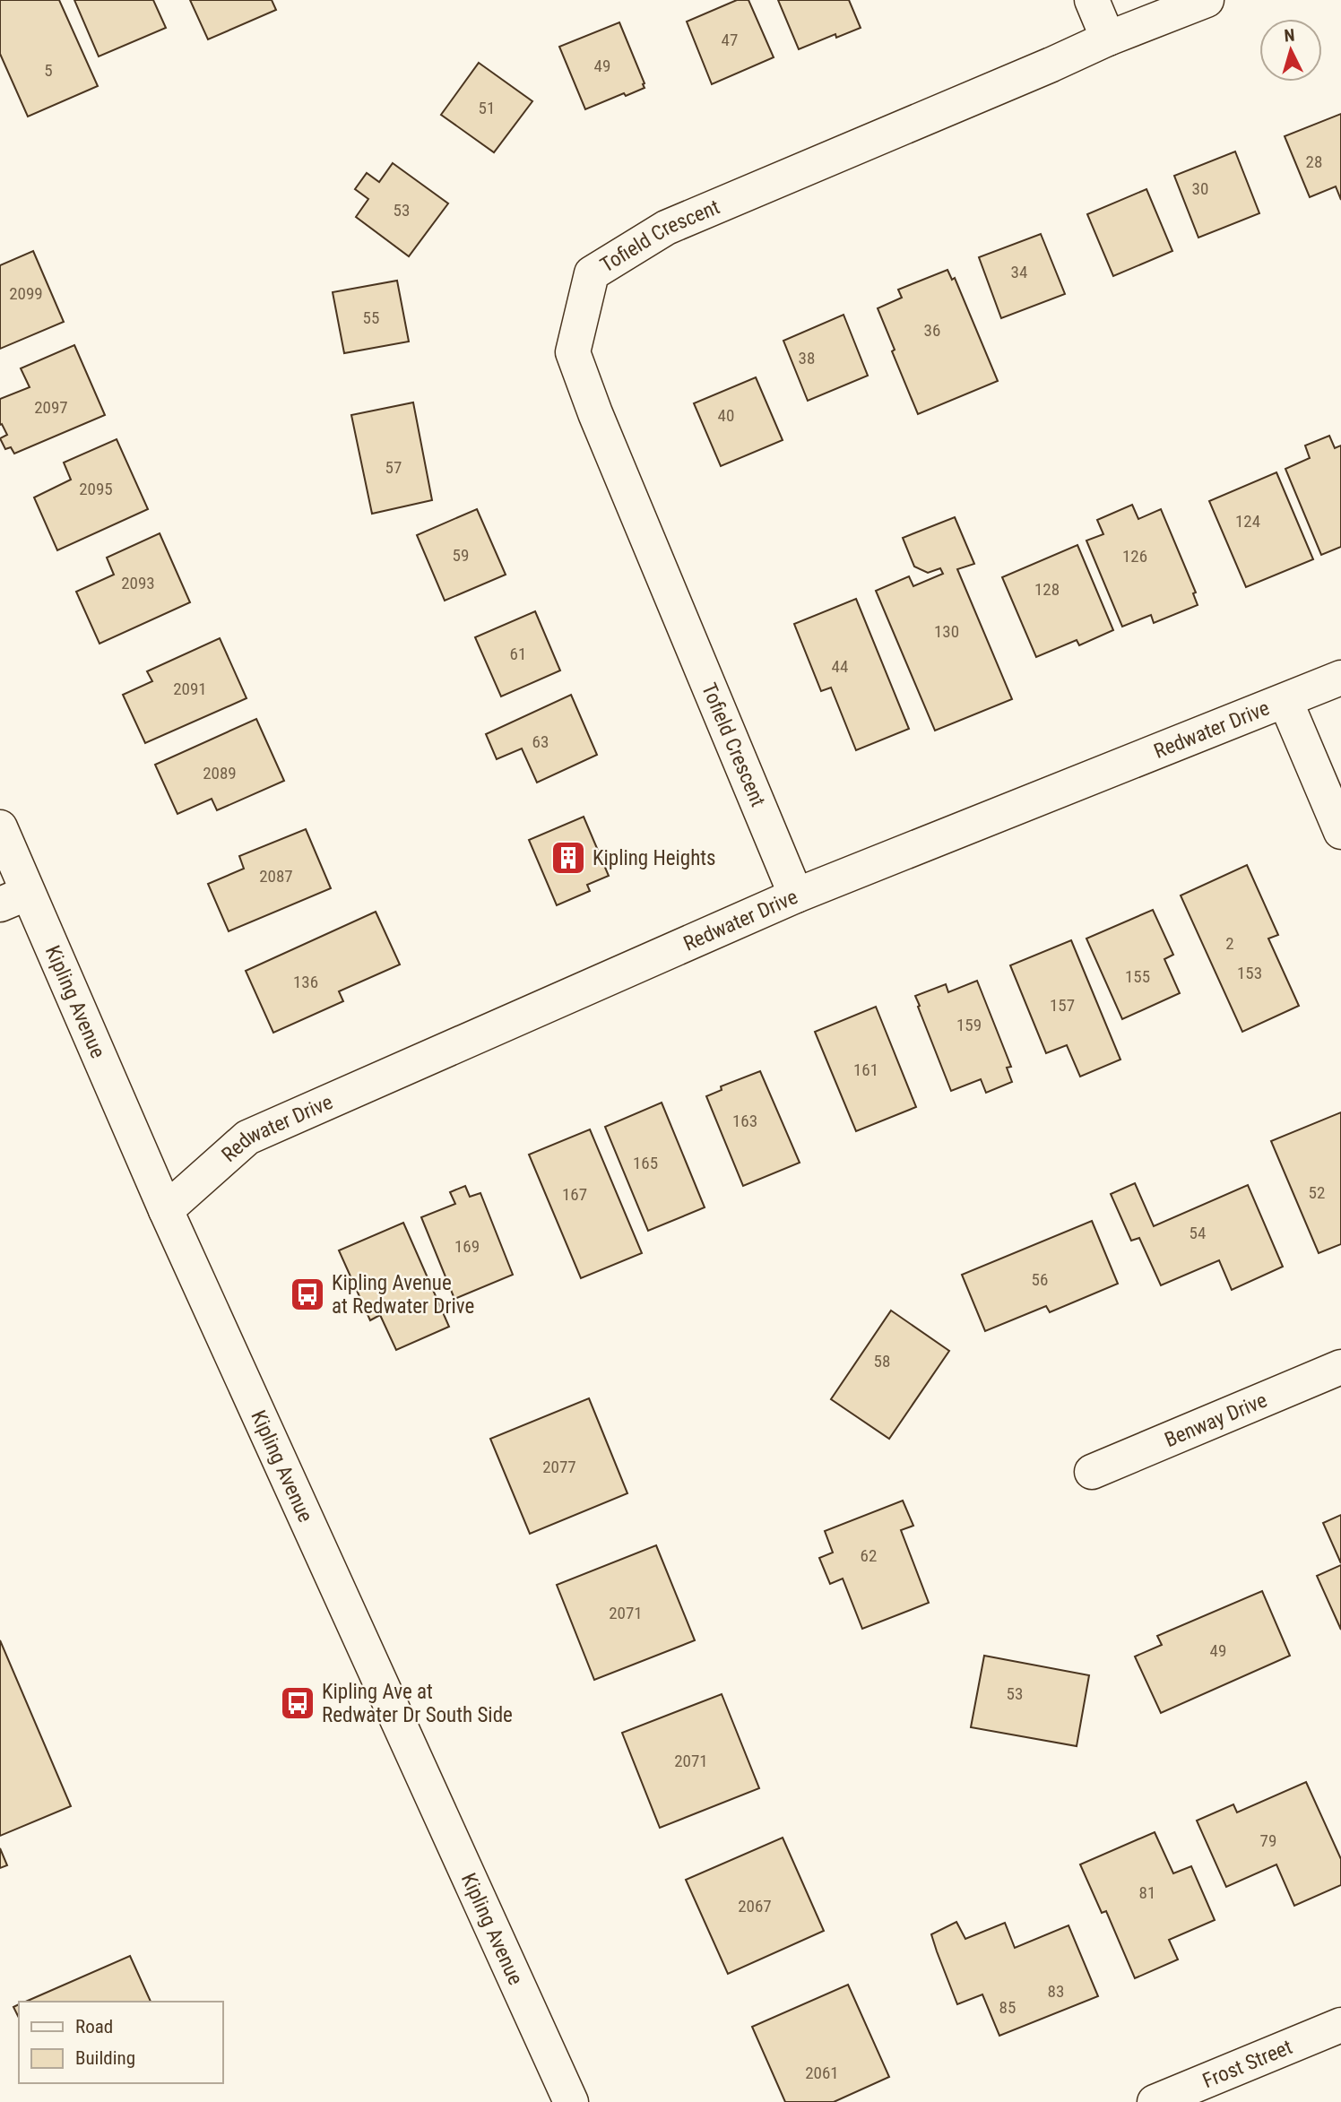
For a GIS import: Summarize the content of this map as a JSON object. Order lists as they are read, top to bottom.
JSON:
{
  "streets": {
    "street": [
      "Tofield Crescent",
      "Redwater Drive",
      "Kipling Avenue",
      "Benway Drive",
      "Frost Street"
    ]
  },
  "crossings": [
    ["Tofield Crescent", "Redwater Drive"],
    ["Redwater Drive", "Kipling Avenue"]
  ],
  "places": {
    "building": ["Kipling Heights"],
    "bus stop": ["Kipling Avenue at Redwater Drive", "Kipling Ave at Redwater Dr South Side"]
  },
  "house_numbers": [
    "47",
    "49",
    "5",
    "51",
    "28",
    "30",
    "53",
    "34",
    "2099",
    "55",
    "36",
    "38",
    "2097",
    "40",
    "57",
    "2095",
    "124",
    "59",
    "126",
    "2093",
    "128",
    "130",
    "61",
    "44",
    "2091",
    "63",
    "2089",
    "2087",
    "2",
    "153",
    "155",
    "136",
    "157",
    "159",
    "161",
    "163",
    "165",
    "52",
    "167",
    "54",
    "169",
    "56",
    "58",
    "2077",
    "62",
    "2071",
    "49",
    "53",
    "2071",
    "79",
    "81",
    "2067",
    "83",
    "85",
    "2061"
  ],
  "legend": ["Road", "Building"],
  "north": "top"
}
